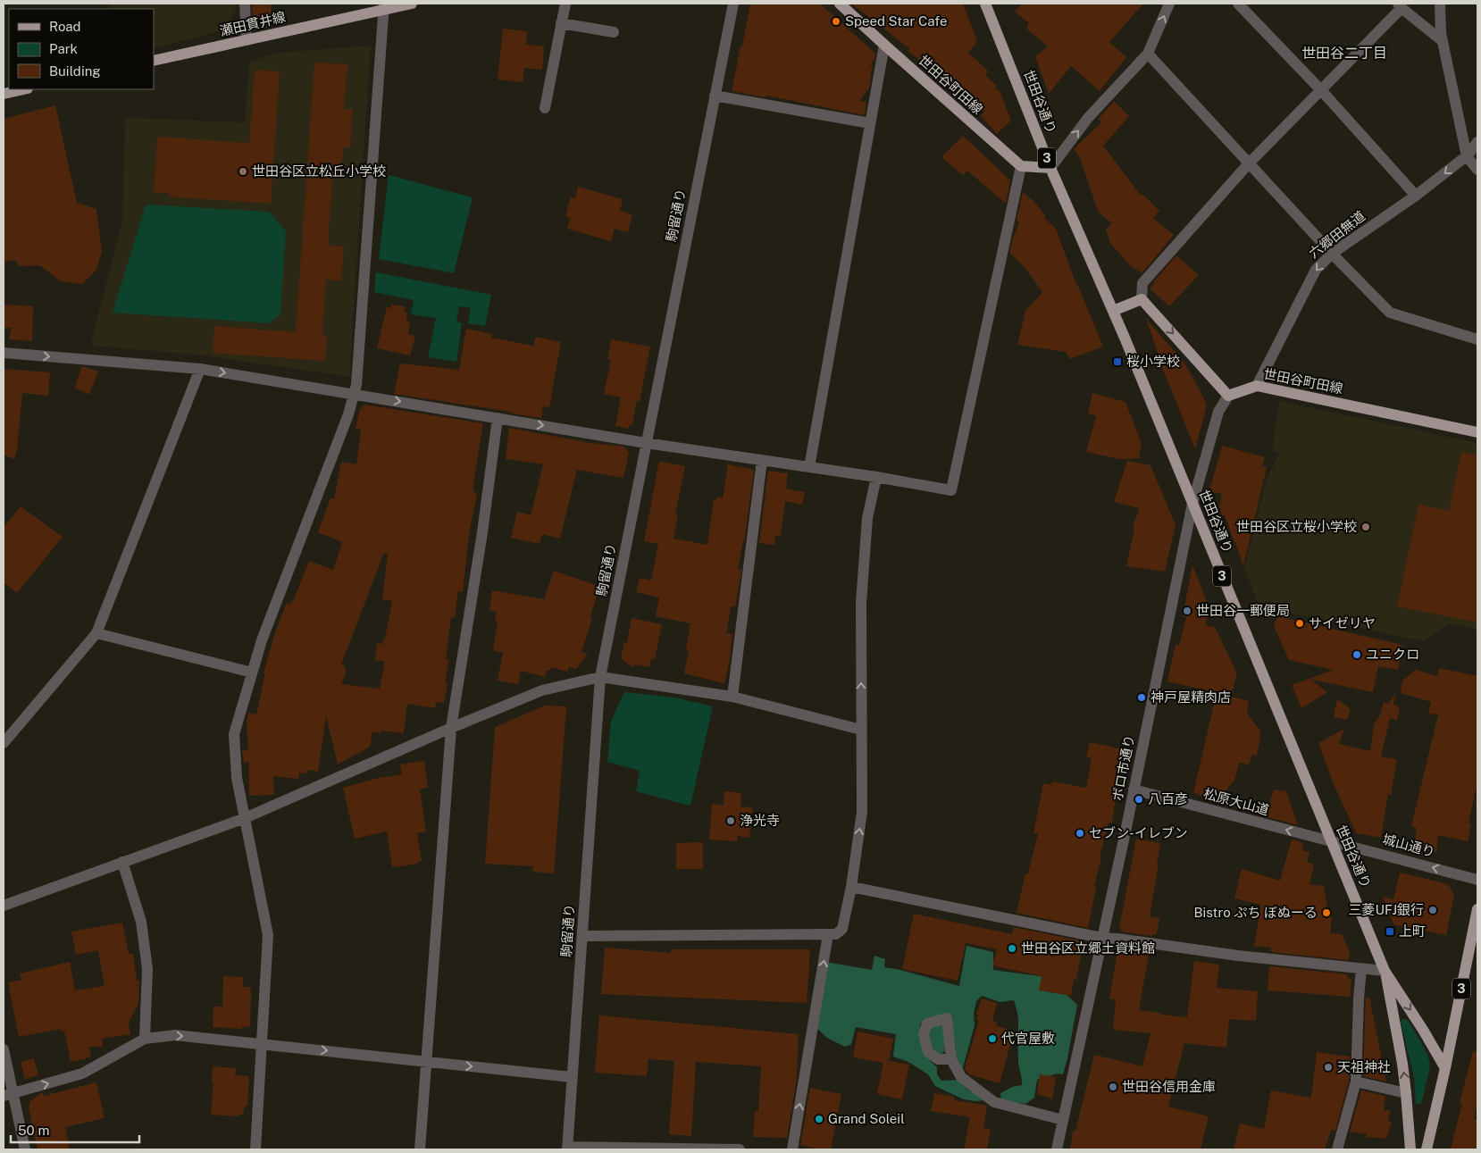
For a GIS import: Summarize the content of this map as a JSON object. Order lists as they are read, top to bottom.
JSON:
{
  "streets": {
    "main road": [
      "瀬田貫井線",
      "世田谷町田線",
      "世田谷通り",
      "3"
    ],
    "street": [
      "駒留通り",
      "六郷田無道",
      "ボロ市通り",
      "松原大山道",
      "城山通り"
    ]
  },
  "crossings": [
    ["世田谷町田線", "3"],
    ["世田谷町田線", "六郷田無道"],
    ["世田谷町田線", "ボロ市通り"],
    ["世田谷通り", "3"],
    ["世田谷通り", "ボロ市通り"],
    ["世田谷通り", "松原大山道"],
    ["世田谷通り", "城山通り"],
    ["ボロ市通り", "松原大山道"],
    ["松原大山道", "城山通り"]
  ],
  "one_way": ["六郷田無道", "松原大山道", "城山通り"],
  "districts": ["世田谷二丁目"],
  "places": {
    "other": [
      "Speed Star Cafe",
      "世田谷区立松丘小学校",
      "世田谷区立桜小学校",
      "世田谷一郵便局",
      "サイゼリヤ",
      "ユニクロ",
      "神戸屋精肉店",
      "八百彦",
      "浄光寺",
      "セブン-イレブン",
      "三菱UFJ銀行",
      "Bistro ぷち ぼぬーる",
      "世田谷区立郷土資料館",
      "代官屋敷",
      "天祖神社",
      "世田谷信用金庫",
      "Grand Soleil"
    ],
    "transit": ["桜小学校", "上町"]
  },
  "legend": ["Road", "Park", "Building"],
  "scale_bar": "50 m"
}
